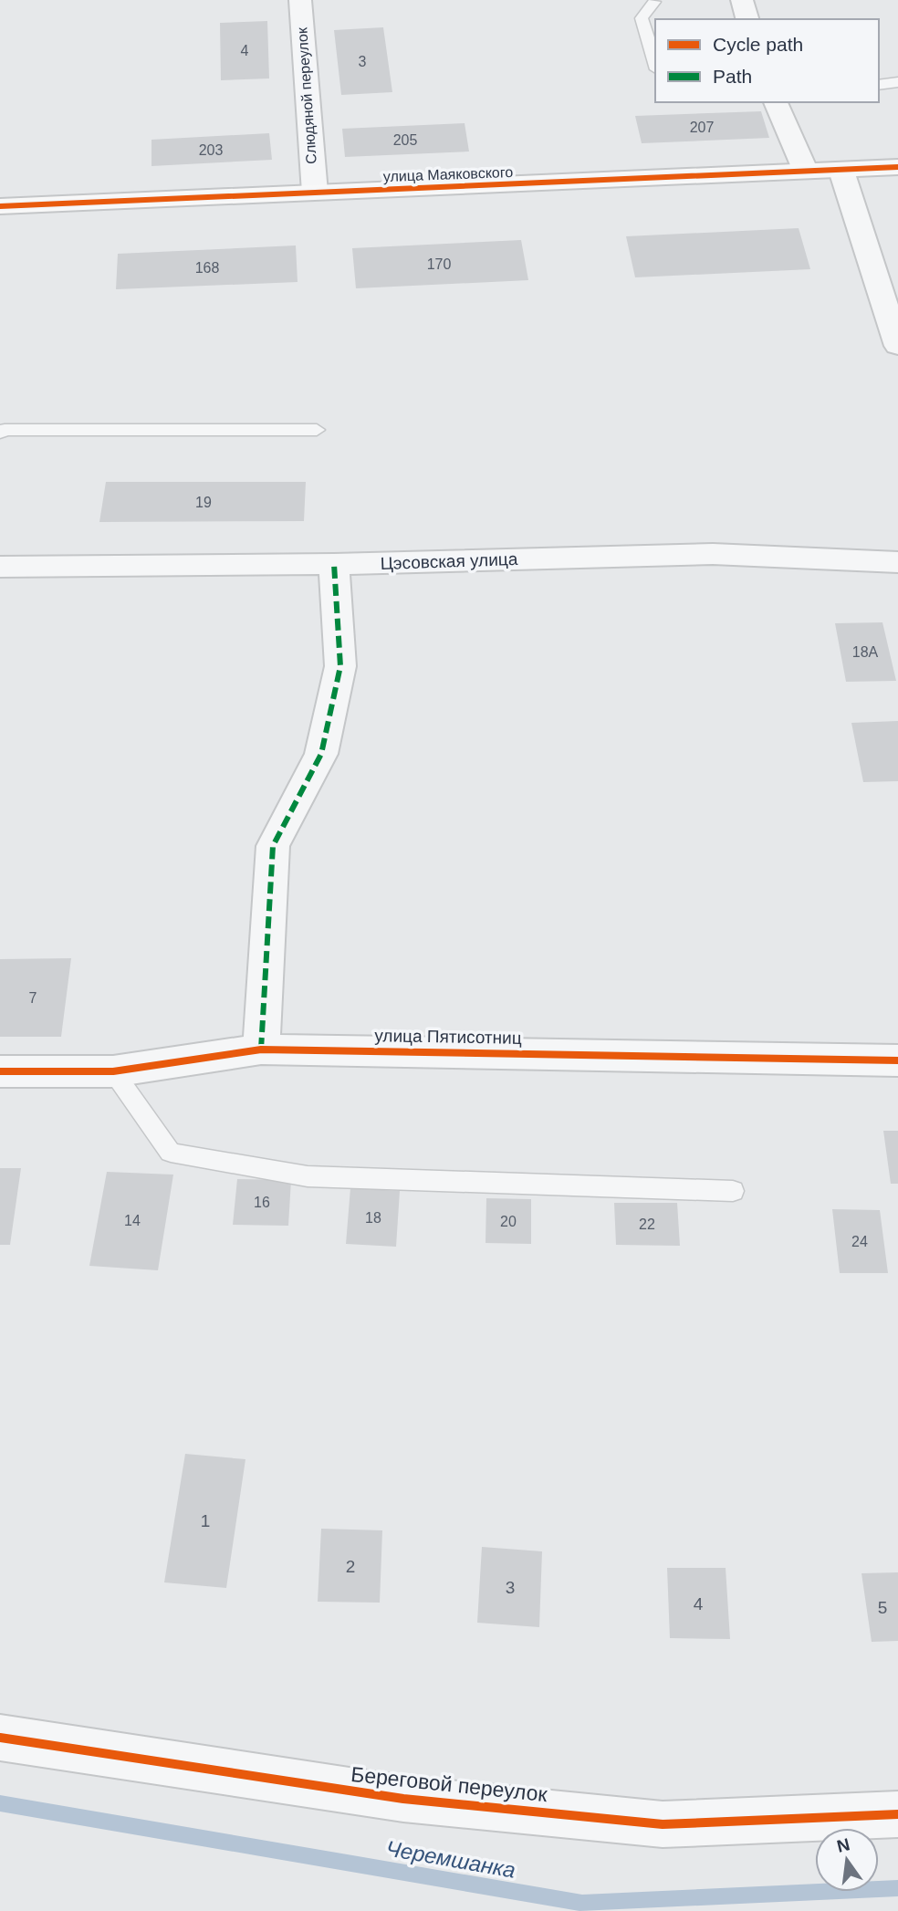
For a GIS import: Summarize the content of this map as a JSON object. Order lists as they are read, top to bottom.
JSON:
{
  "streets": {
    "street": [
      "Слюдяной переулок",
      "улица Маяковского",
      "Цэсовская улица",
      "улица Пятисотниц",
      "Береговой переулок"
    ]
  },
  "crossings": [
    ["Слюдяной переулок", "улица Маяковского"]
  ],
  "water": ["Черемшанка"],
  "house_numbers": [
    "4",
    "3",
    "207",
    "205",
    "203",
    "170",
    "168",
    "19",
    "18А",
    "7",
    "16",
    "18",
    "14",
    "20",
    "22",
    "24",
    "1",
    "2",
    "3",
    "4",
    "5"
  ],
  "legend": ["Cycle path", "Path"],
  "north": "top"
}
